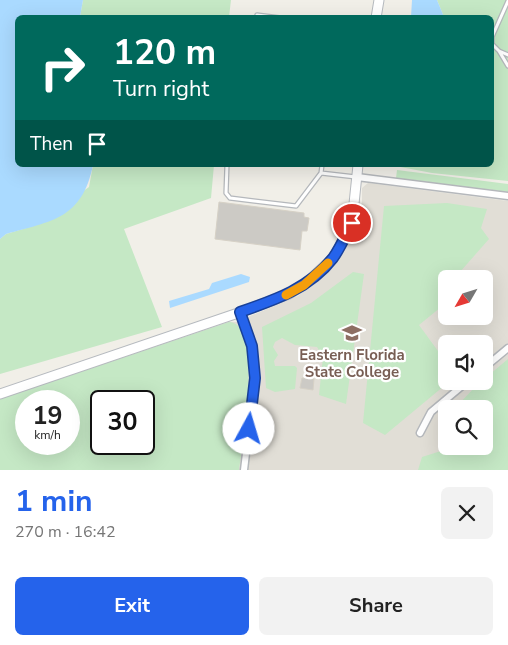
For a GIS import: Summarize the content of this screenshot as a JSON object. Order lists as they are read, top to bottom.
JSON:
{
  "places": {
    "school or university": ["Eastern Florida State College"]
  },
  "north": "bottom left",
  "page": {
    "turn": ["120 m", "Turn right"],
    "then": "Then",
    "speed": "19 km/h",
    "limit": "30",
    "heading": ["1 min", "270 m · 16:42"],
    "buttons": ["Exit", "Share"]
  }
}
